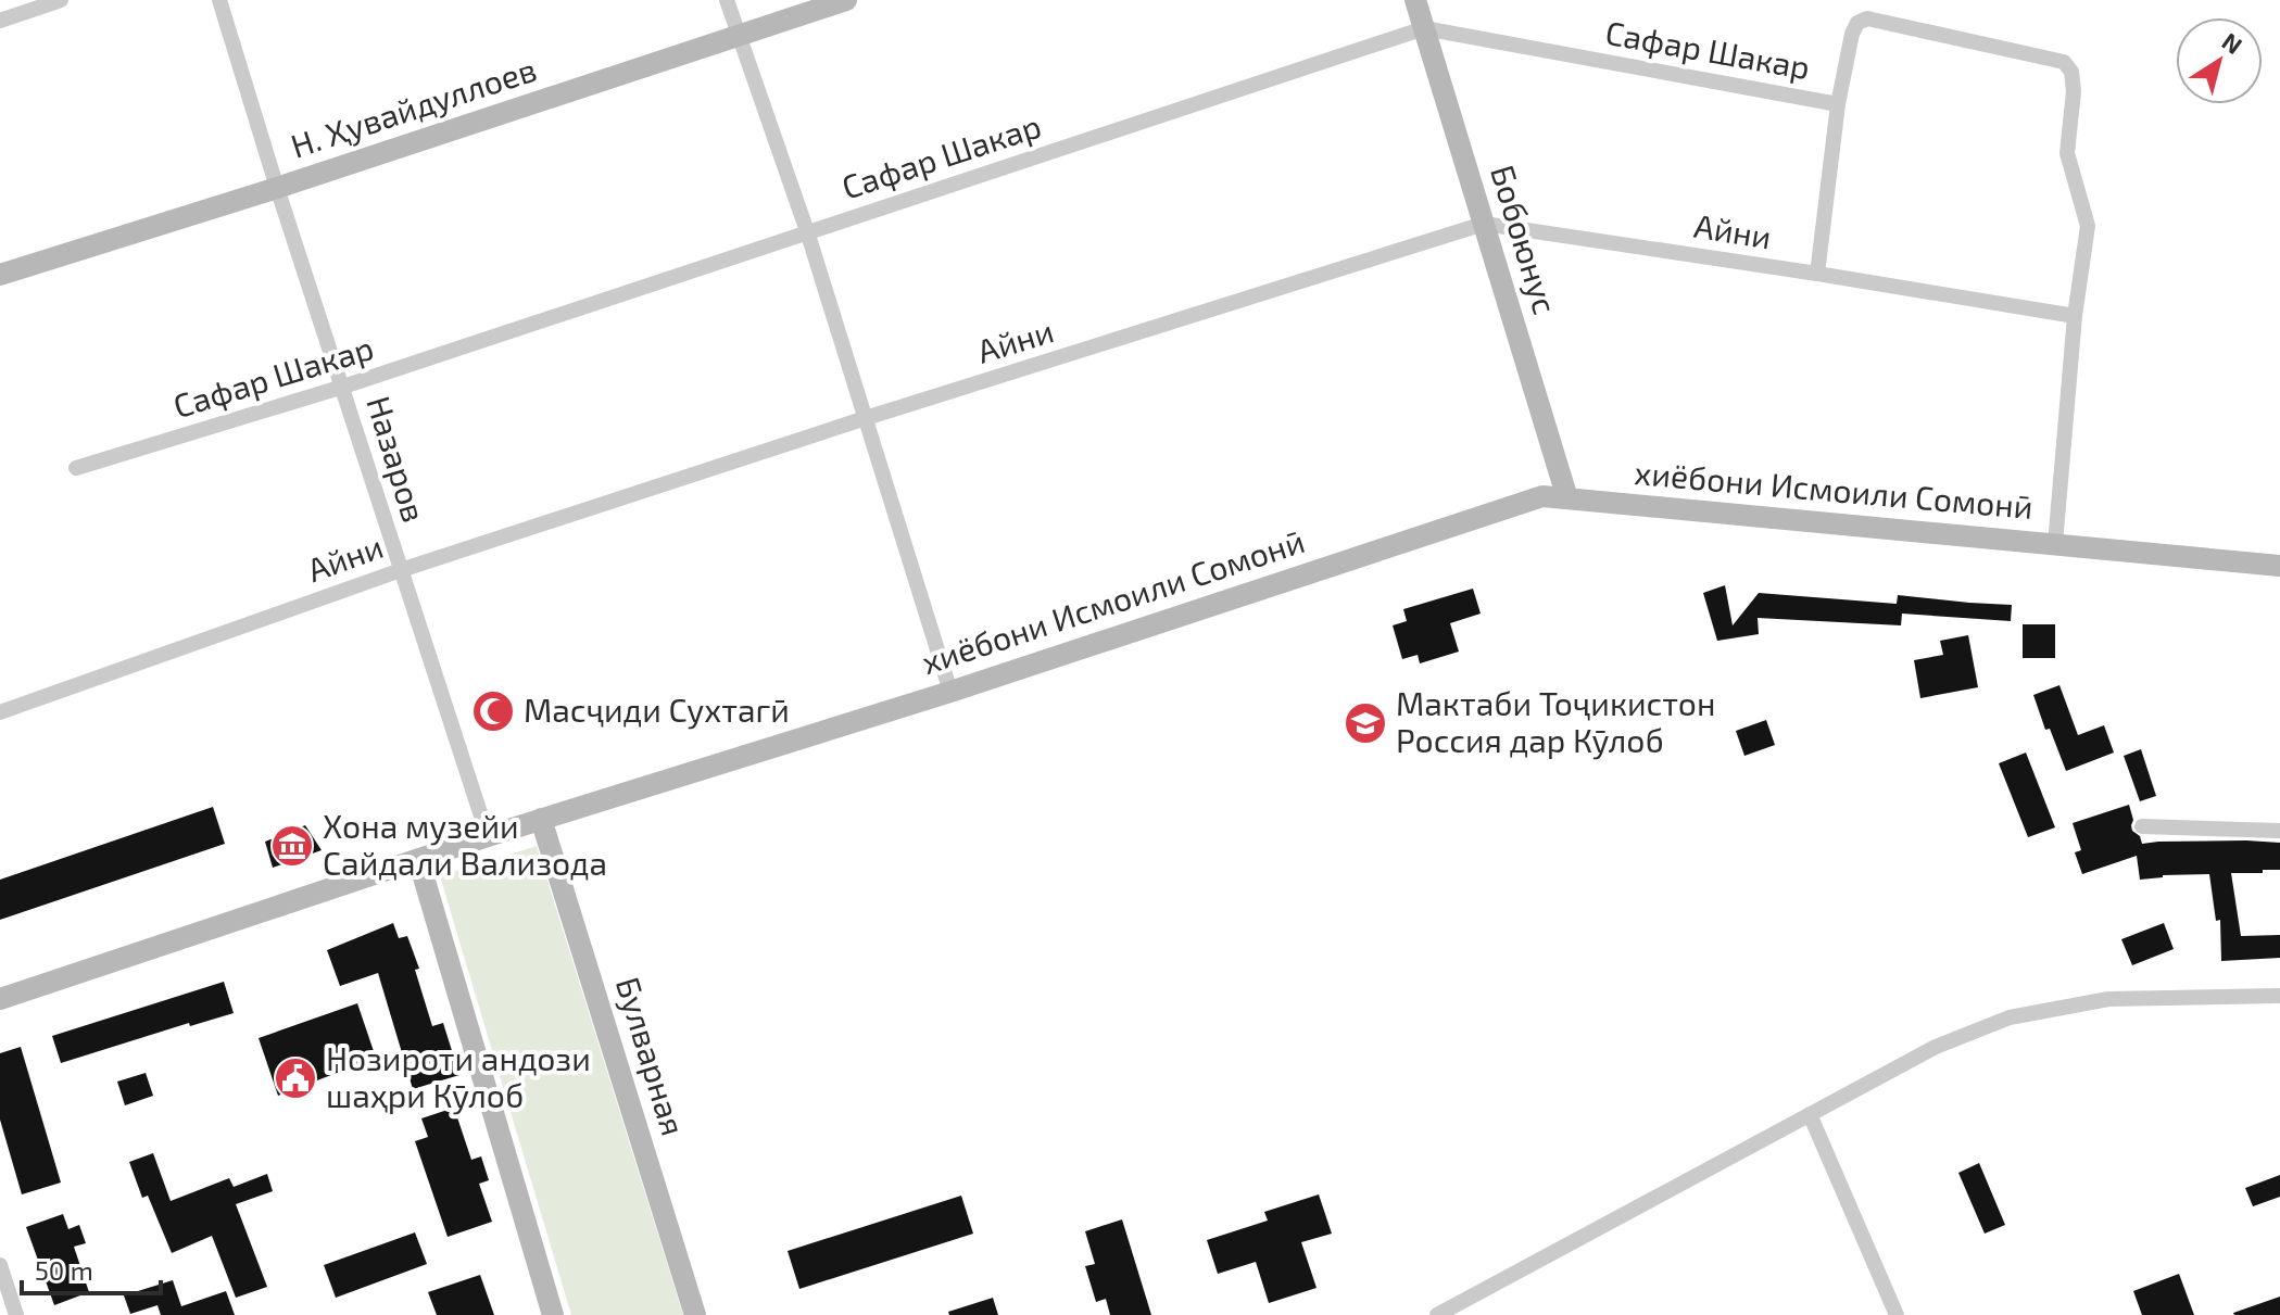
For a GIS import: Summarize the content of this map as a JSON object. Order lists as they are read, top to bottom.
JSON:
{
  "streets": {
    "street": [
      "Сафар Шакар",
      "Н. Ҳувайдуллоев",
      "Айни",
      "Бобоюнус",
      "Назаров",
      "хиёбони Исмоили Сомонӣ",
      "Булварная"
    ]
  },
  "crossings": [
    ["Сафар Шакар", "Бобоюнус"],
    ["Сафар Шакар", "Назаров"],
    ["Н. Ҳувайдуллоев", "Назаров"],
    ["Айни", "Бобоюнус"],
    ["Айни", "Назаров"],
    ["Бобоюнус", "хиёбони Исмоили Сомонӣ"],
    ["Назаров", "хиёбони Исмоили Сомонӣ"],
    ["хиёбони Исмоили Сомонӣ", "Булварная"]
  ],
  "places": {
    "mosque": ["Масҷиди Сухтагӣ"],
    "school or university": ["Мактаби Тоҷикистон Россия дар Кӯлоб"],
    "museum": ["Хона музейи Сайдали Вализода"],
    "public building": ["Нозироти андози шаҳри Кӯлоб"]
  },
  "scale_bar": "50 m",
  "north": "top right"
}
